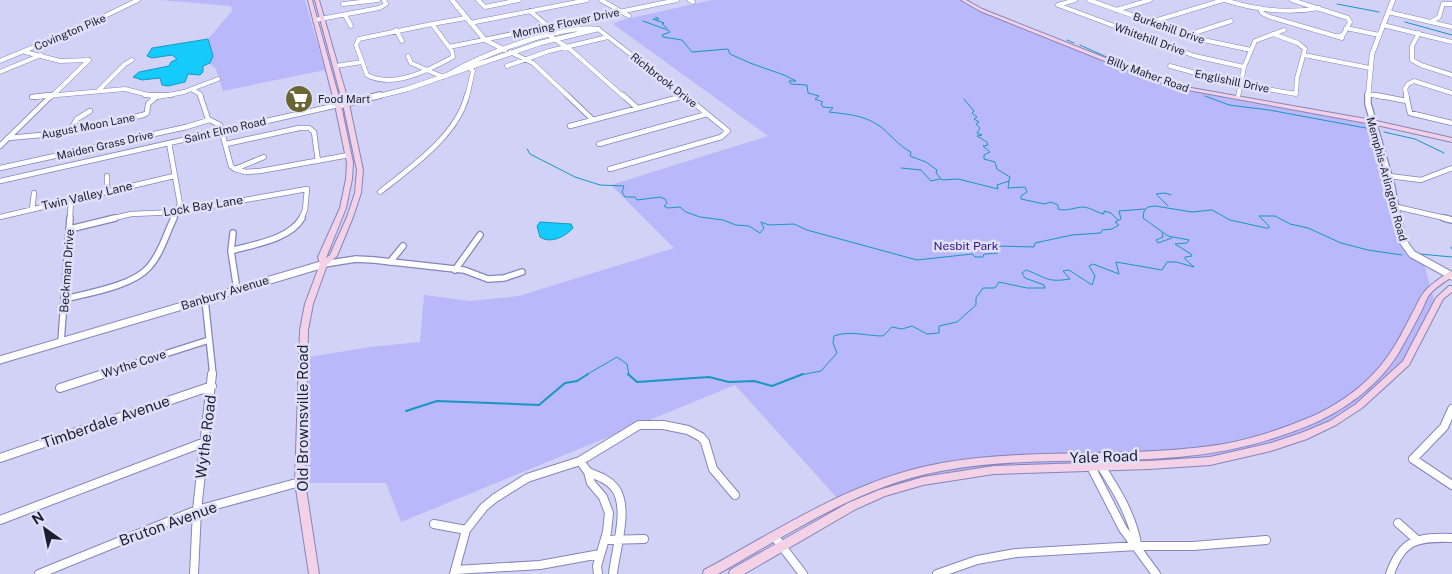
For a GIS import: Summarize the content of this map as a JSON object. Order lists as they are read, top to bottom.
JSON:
{
  "streets": {
    "main road": ["Billy Maher Road", "Old Brownsville Road", "Yale Road"],
    "street": [
      "Morning Flower Drive",
      "Burkehill Drive",
      "Covington Pike",
      "Whitehill Drive",
      "Richbrook Drive",
      "Englishill Drive",
      "August Moon Lane",
      "Saint Elmo Road",
      "Maiden Grass Drive",
      "Memphis-Arlington Road",
      "Twin Valley Lane",
      "Lock Bay Lane",
      "Beckman Drive",
      "Banbury Avenue",
      "Wythe Cove",
      "Timberdale Avenue",
      "Wythe Road",
      "Bruton Avenue"
    ]
  },
  "crossings": [
    ["Billy Maher Road", "Memphis-Arlington Road"],
    ["Richbrook Drive", "Saint Elmo Road"],
    ["Memphis-Arlington Road", "Yale Road"],
    ["Twin Valley Lane", "Beckman Drive"],
    ["Lock Bay Lane", "Beckman Drive"],
    ["Beckman Drive", "Banbury Avenue"],
    ["Banbury Avenue", "Old Brownsville Road"],
    ["Banbury Avenue", "Wythe Road"],
    ["Wythe Cove", "Wythe Road"],
    ["Old Brownsville Road", "Bruton Avenue"],
    ["Timberdale Avenue", "Wythe Road"],
    ["Wythe Road", "Bruton Avenue"]
  ],
  "parks": ["Nesbit Park"],
  "places": {
    "supermarket": ["Food Mart"]
  },
  "north": "top left"
}
